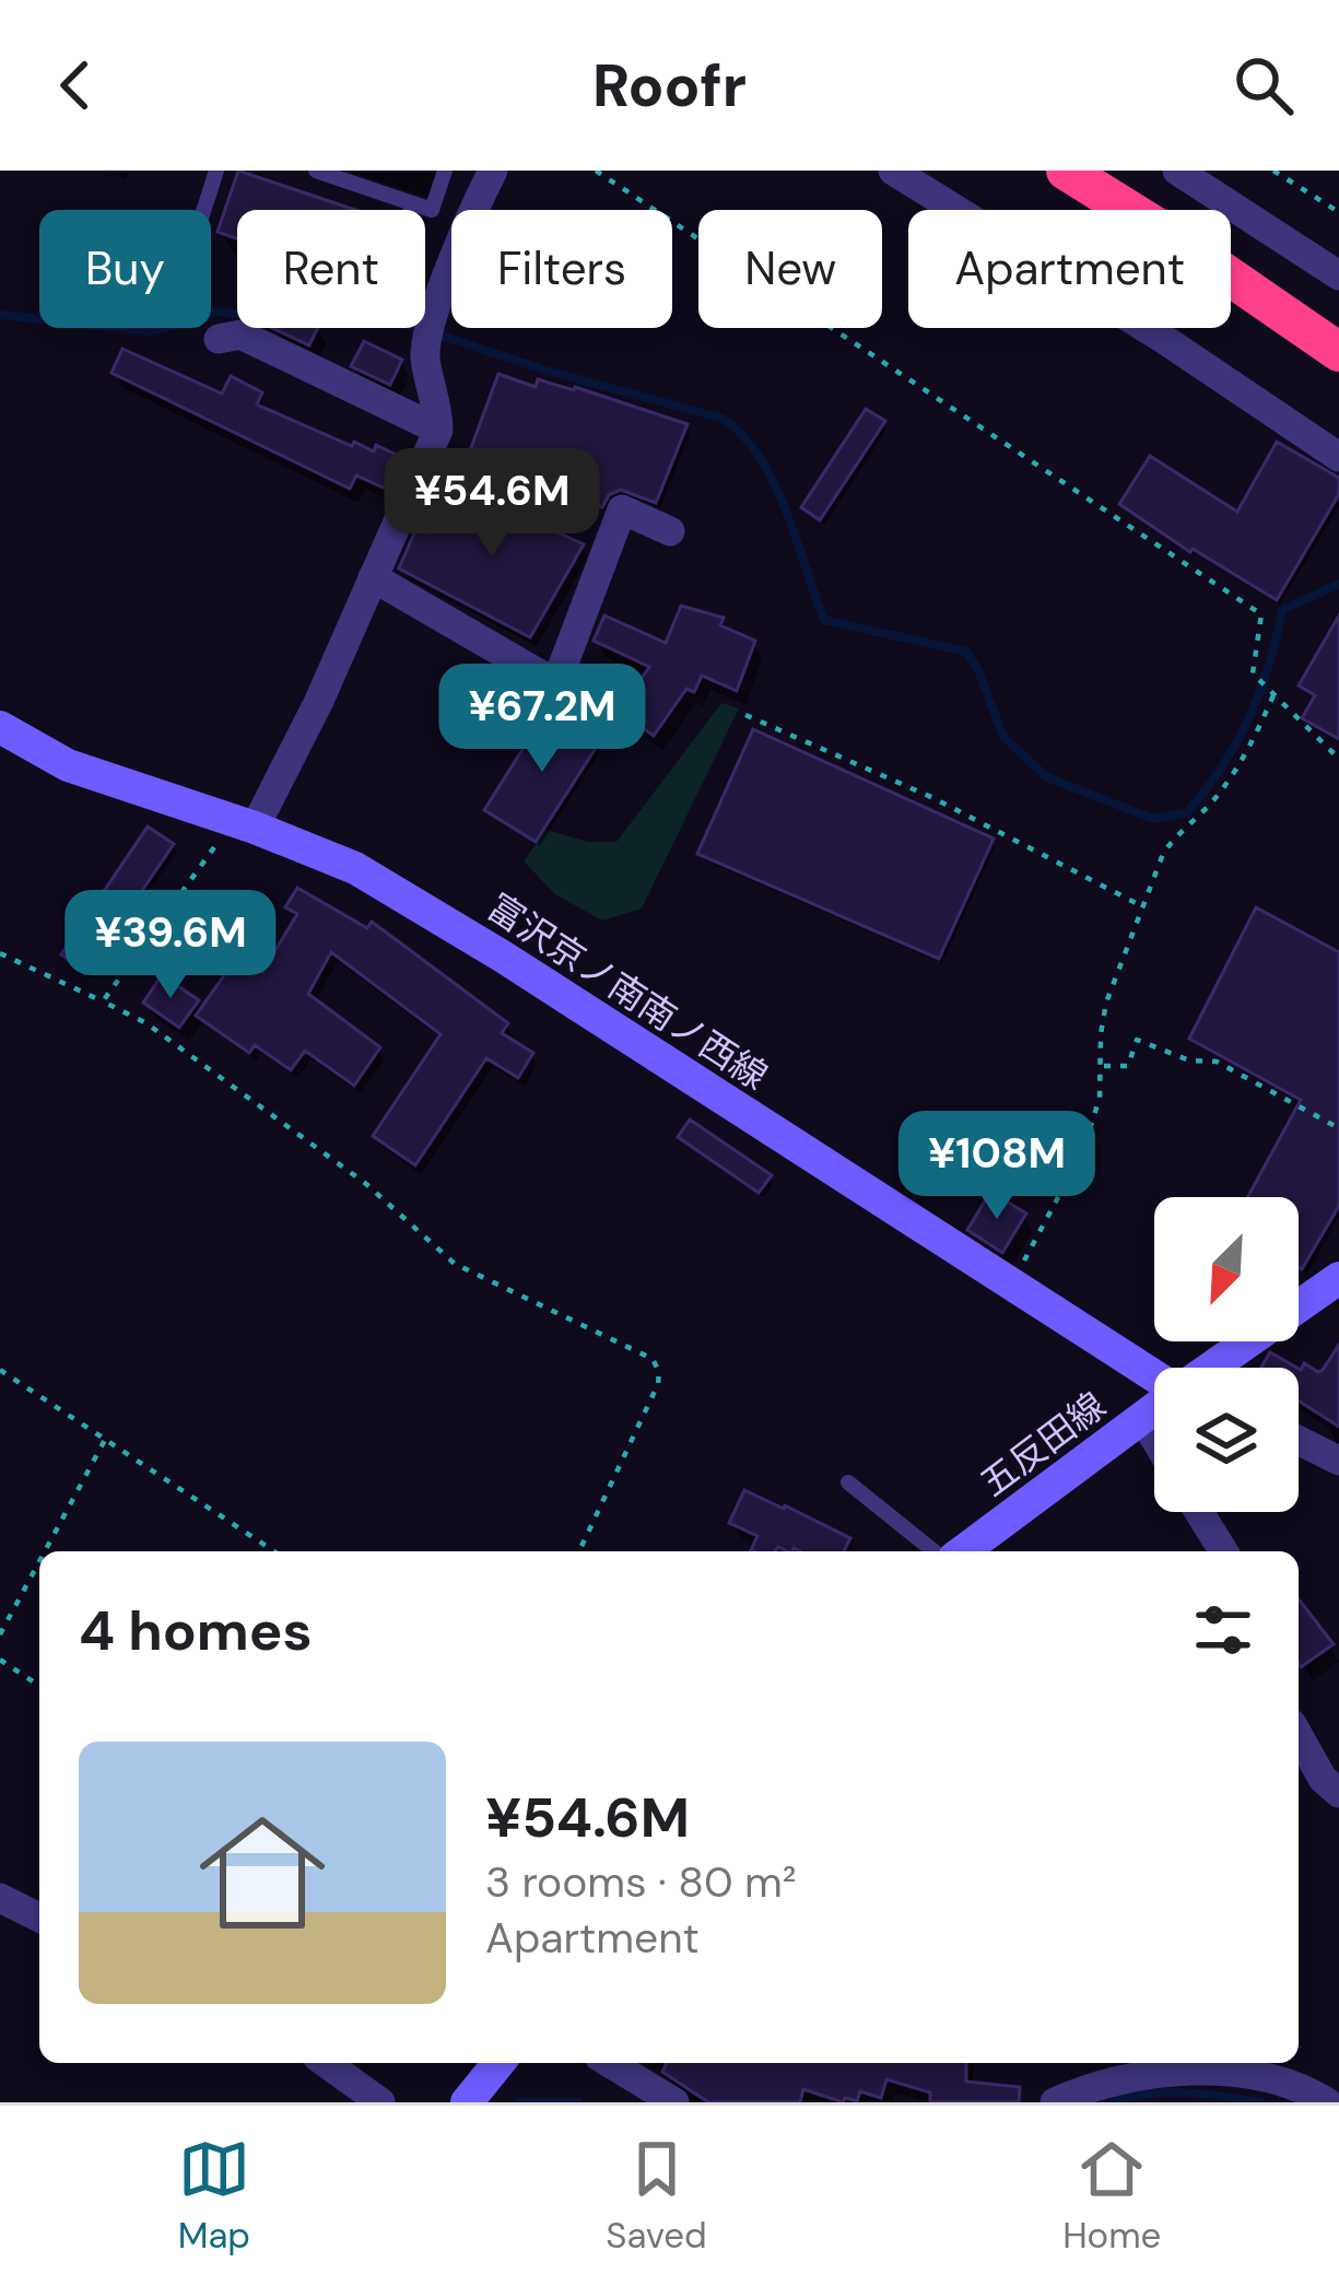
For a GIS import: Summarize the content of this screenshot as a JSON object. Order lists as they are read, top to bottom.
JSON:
{
  "streets": {
    "street": ["富沢京ノ南南ノ西線", "五反田線"]
  },
  "north": "bottom left",
  "page": {
    "header": "Roofr",
    "chip": [
      "Buy",
      "Rent",
      "Filters",
      "New",
      "Apartment"
    ],
    "price": [
      "¥54.6M",
      "¥67.2M",
      "¥39.6M",
      "¥108M"
    ],
    "heading": "4 homes",
    "list": [
      {
        "name": "¥54.6M",
        "note": "3 rooms · 80 m² · Apartment"
      }
    ],
    "tabs": ["Map", "Saved", "Home"]
  }
}
